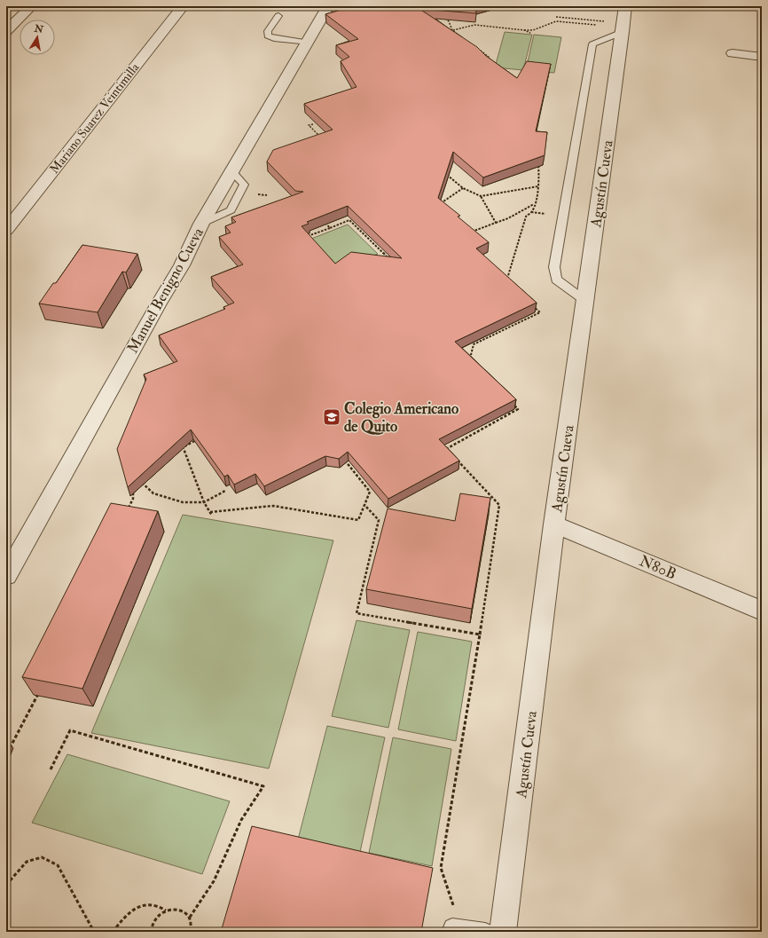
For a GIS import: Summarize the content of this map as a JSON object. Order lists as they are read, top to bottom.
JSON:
{
  "streets": {
    "street": [
      "Mariano Suarez Veintimilla",
      "Agustín Cueva",
      "Manuel Benigno Cueva",
      "N80B"
    ]
  },
  "crossings": [
    ["Agustín Cueva", "N80B"]
  ],
  "places": {
    "school or university": ["Colegio Americano de Quito"]
  },
  "north": "top"
}
